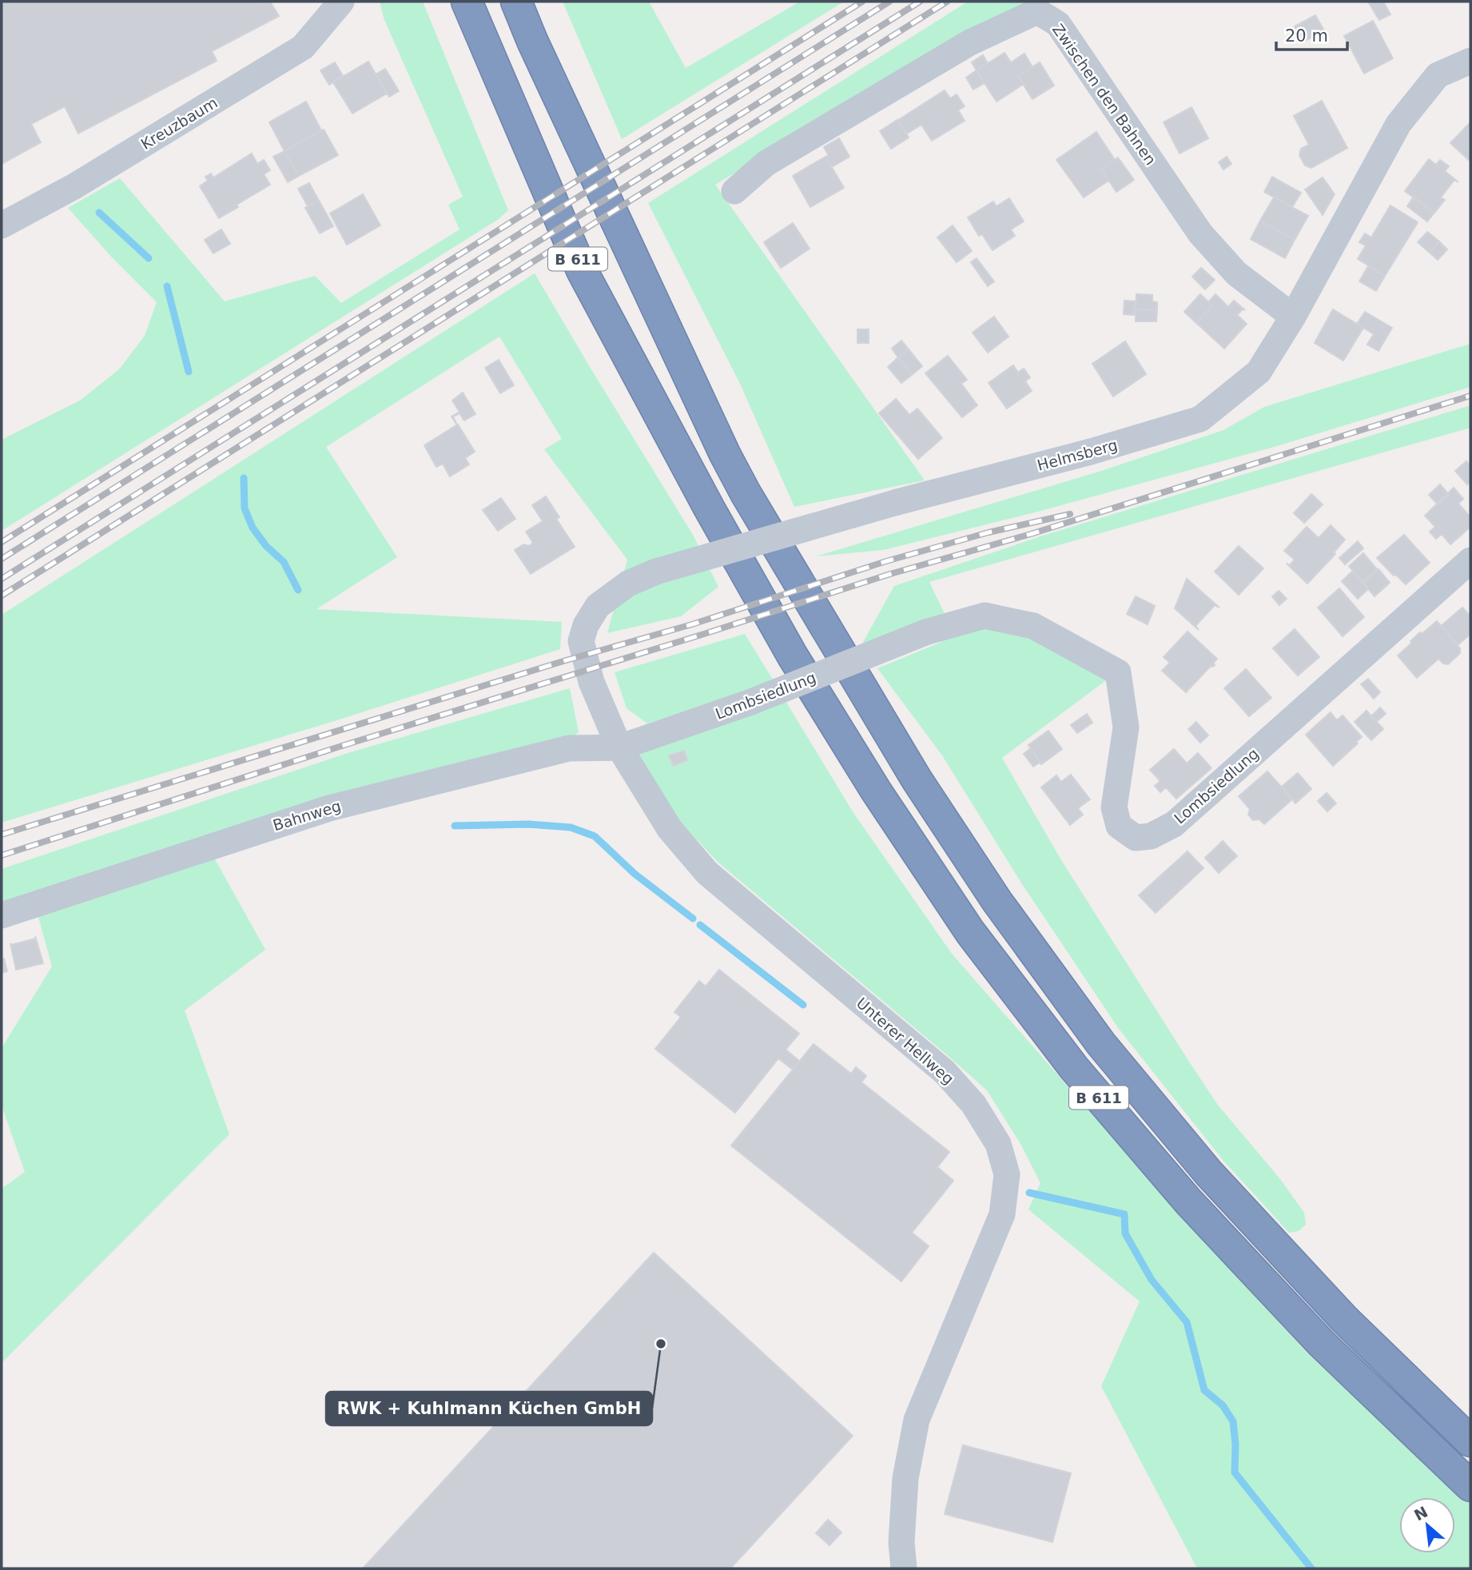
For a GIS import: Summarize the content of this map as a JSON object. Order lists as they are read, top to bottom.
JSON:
{
  "streets": {
    "highway": ["B 611"],
    "street": [
      "Zwischen den Bahnen",
      "Kreuzbaum",
      "Helmsberg",
      "Lombsiedlung",
      "Bahnweg",
      "Unterer Hellweg"
    ]
  },
  "crossings": [
    ["Zwischen den Bahnen", "Helmsberg"],
    ["Helmsberg", "Unterer Hellweg"],
    ["Lombsiedlung", "Bahnweg"],
    ["Lombsiedlung", "Unterer Hellweg"],
    ["Bahnweg", "Unterer Hellweg"]
  ],
  "places": ["RWK + Kuhlmann Küchen GmbH"],
  "scale_bar": "20 m",
  "north": "top left"
}
